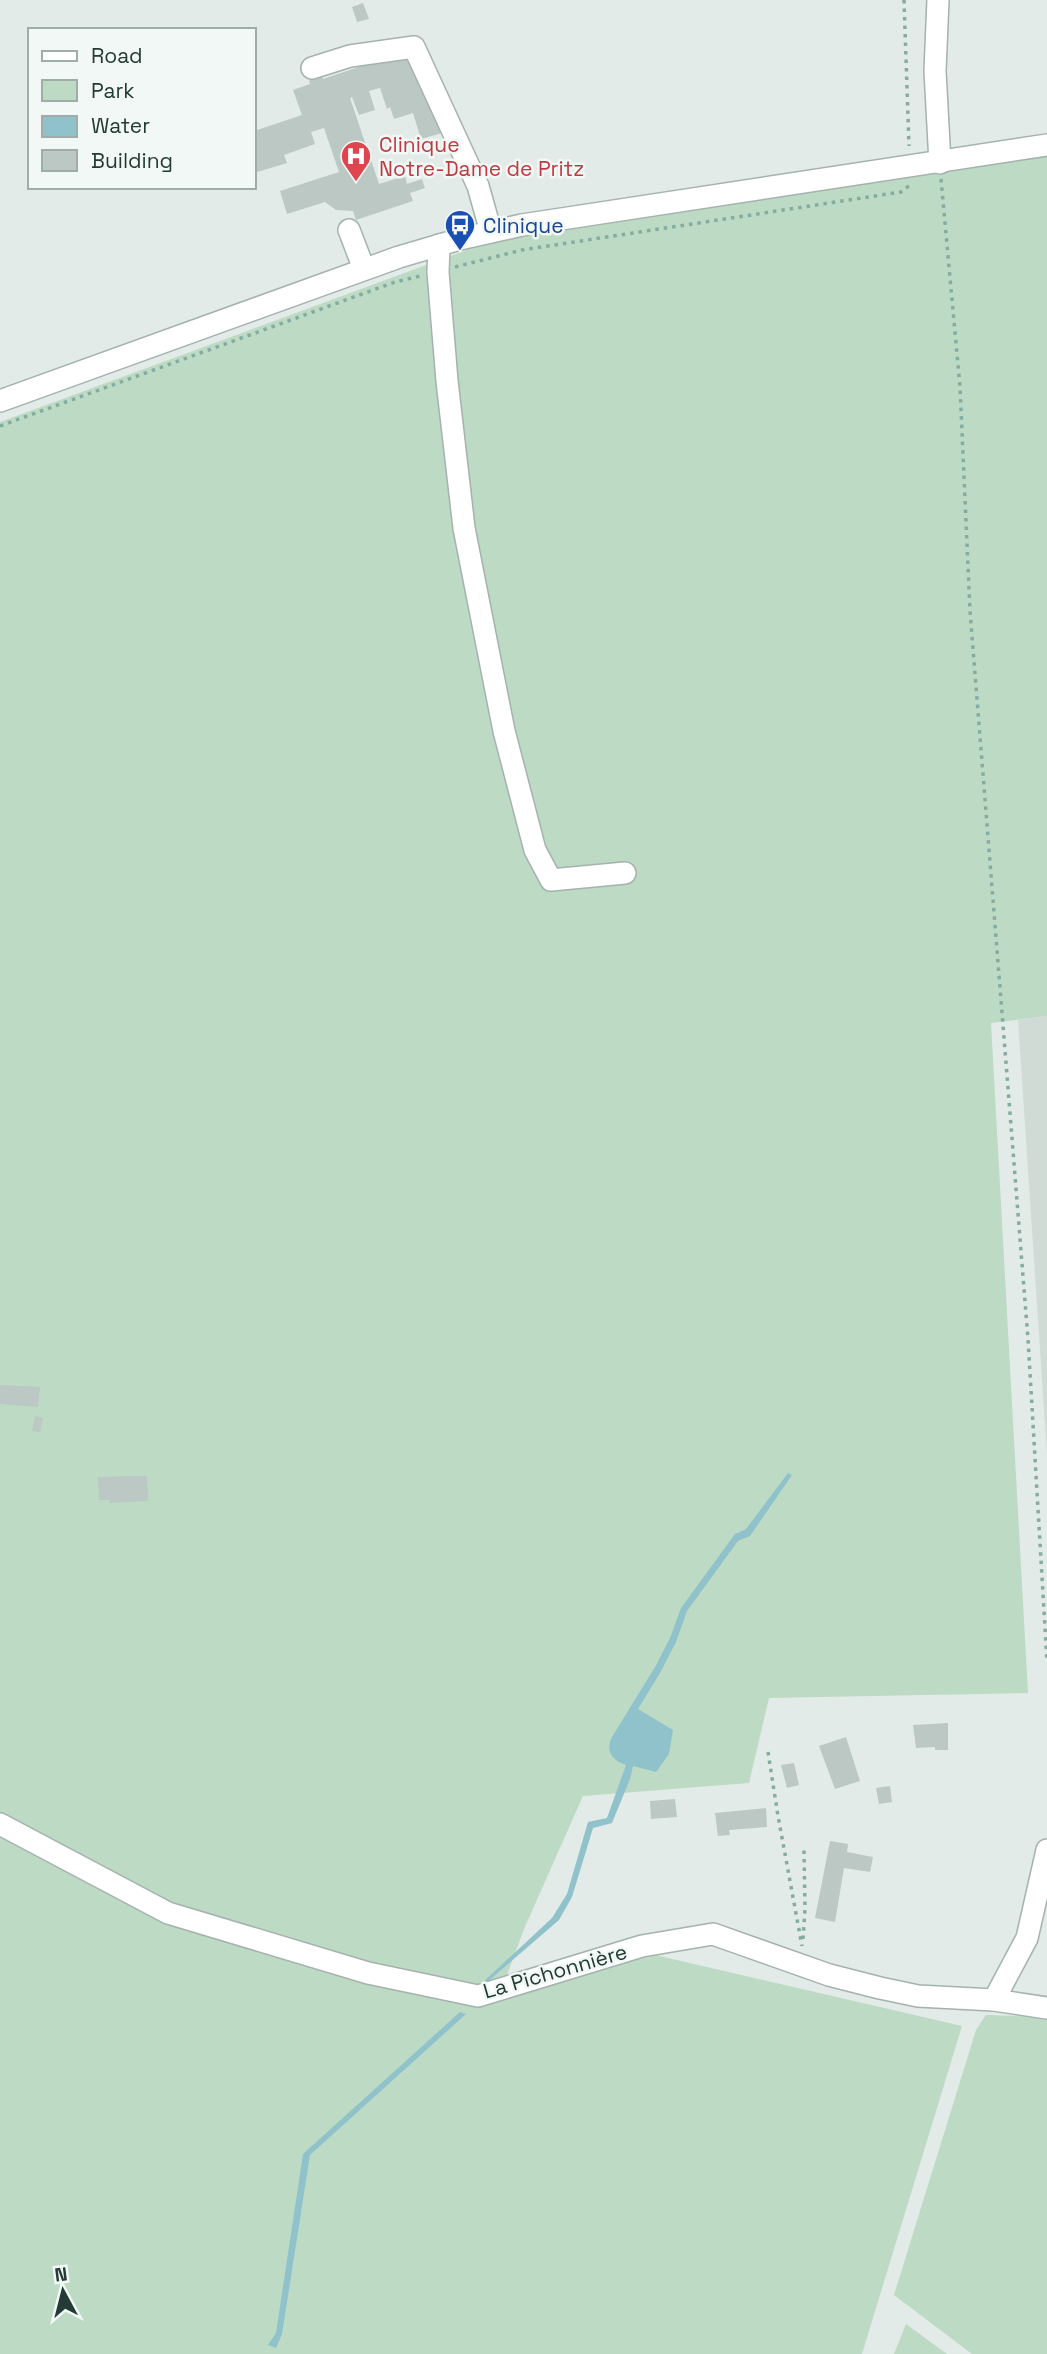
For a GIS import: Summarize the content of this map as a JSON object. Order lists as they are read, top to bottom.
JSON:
{
  "streets": {
    "street": ["La Pichonnière"]
  },
  "places": {
    "hospital": ["Clinique Notre-Dame de Pritz"],
    "bus stop": ["Clinique"]
  },
  "legend": [
    "Road",
    "Park",
    "Water",
    "Building"
  ],
  "north": "top"
}
